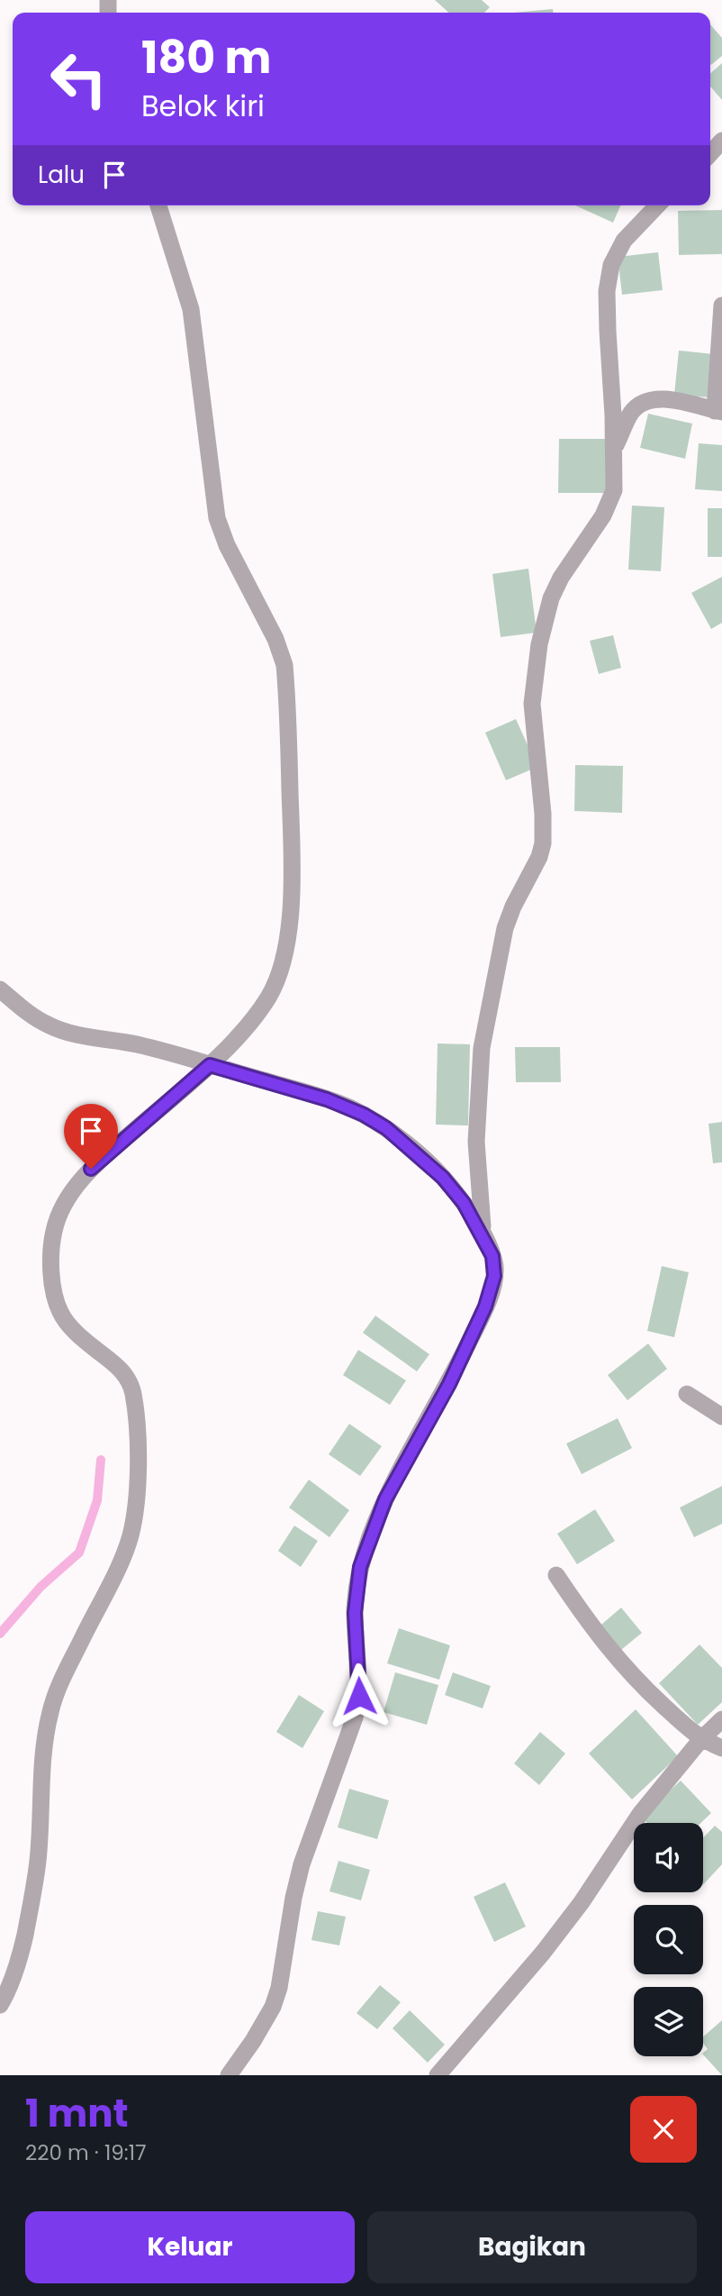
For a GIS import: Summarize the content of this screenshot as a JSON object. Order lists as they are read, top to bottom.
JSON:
{
  "page": {
    "turn": ["180 m", "Belok kiri"],
    "then": "Lalu",
    "heading": ["1 mnt", "220 m · 19:17"],
    "buttons": ["Keluar", "Bagikan"]
  }
}
